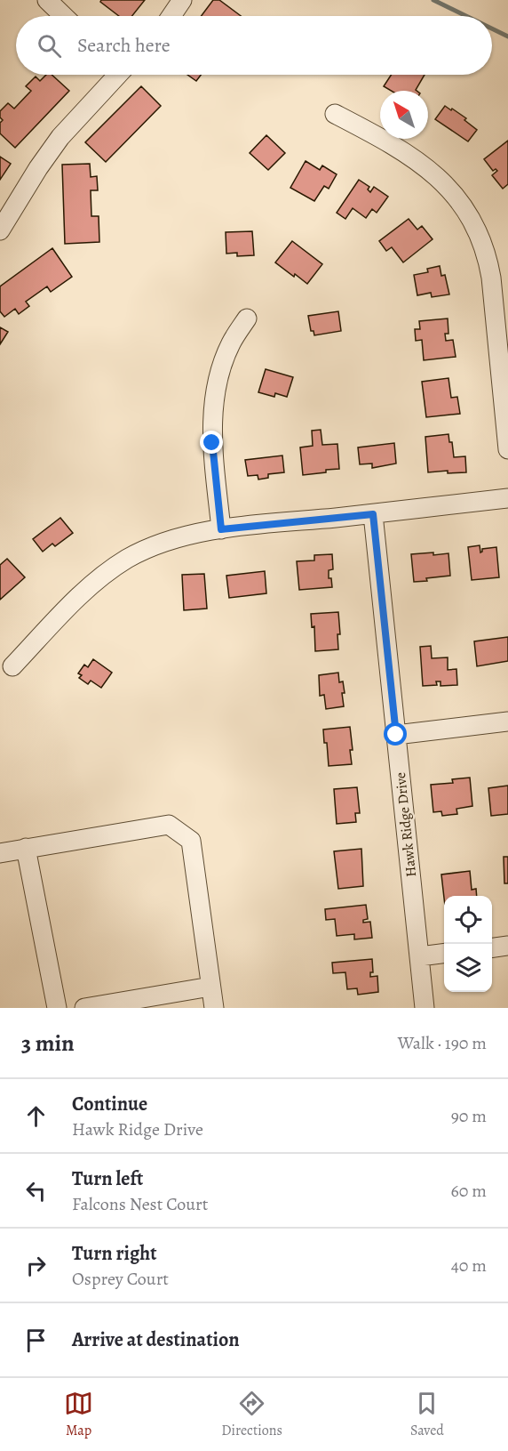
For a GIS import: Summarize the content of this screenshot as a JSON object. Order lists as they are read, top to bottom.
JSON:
{
  "streets": {
    "street": ["Hawk Ridge Drive"]
  },
  "north": "top left",
  "page": {
    "search": "Search here",
    "heading": ["3 min", "Walk · 190 m"],
    "list": [
      ["Continue", "Hawk Ridge Drive", "90 m"],
      ["Turn left", "Falcons Nest Court", "60 m"],
      ["Turn right", "Osprey Court", "40 m"],
      "Arrive at destination"
    ],
    "nav": ["Map", "Directions", "Saved"]
  }
}
